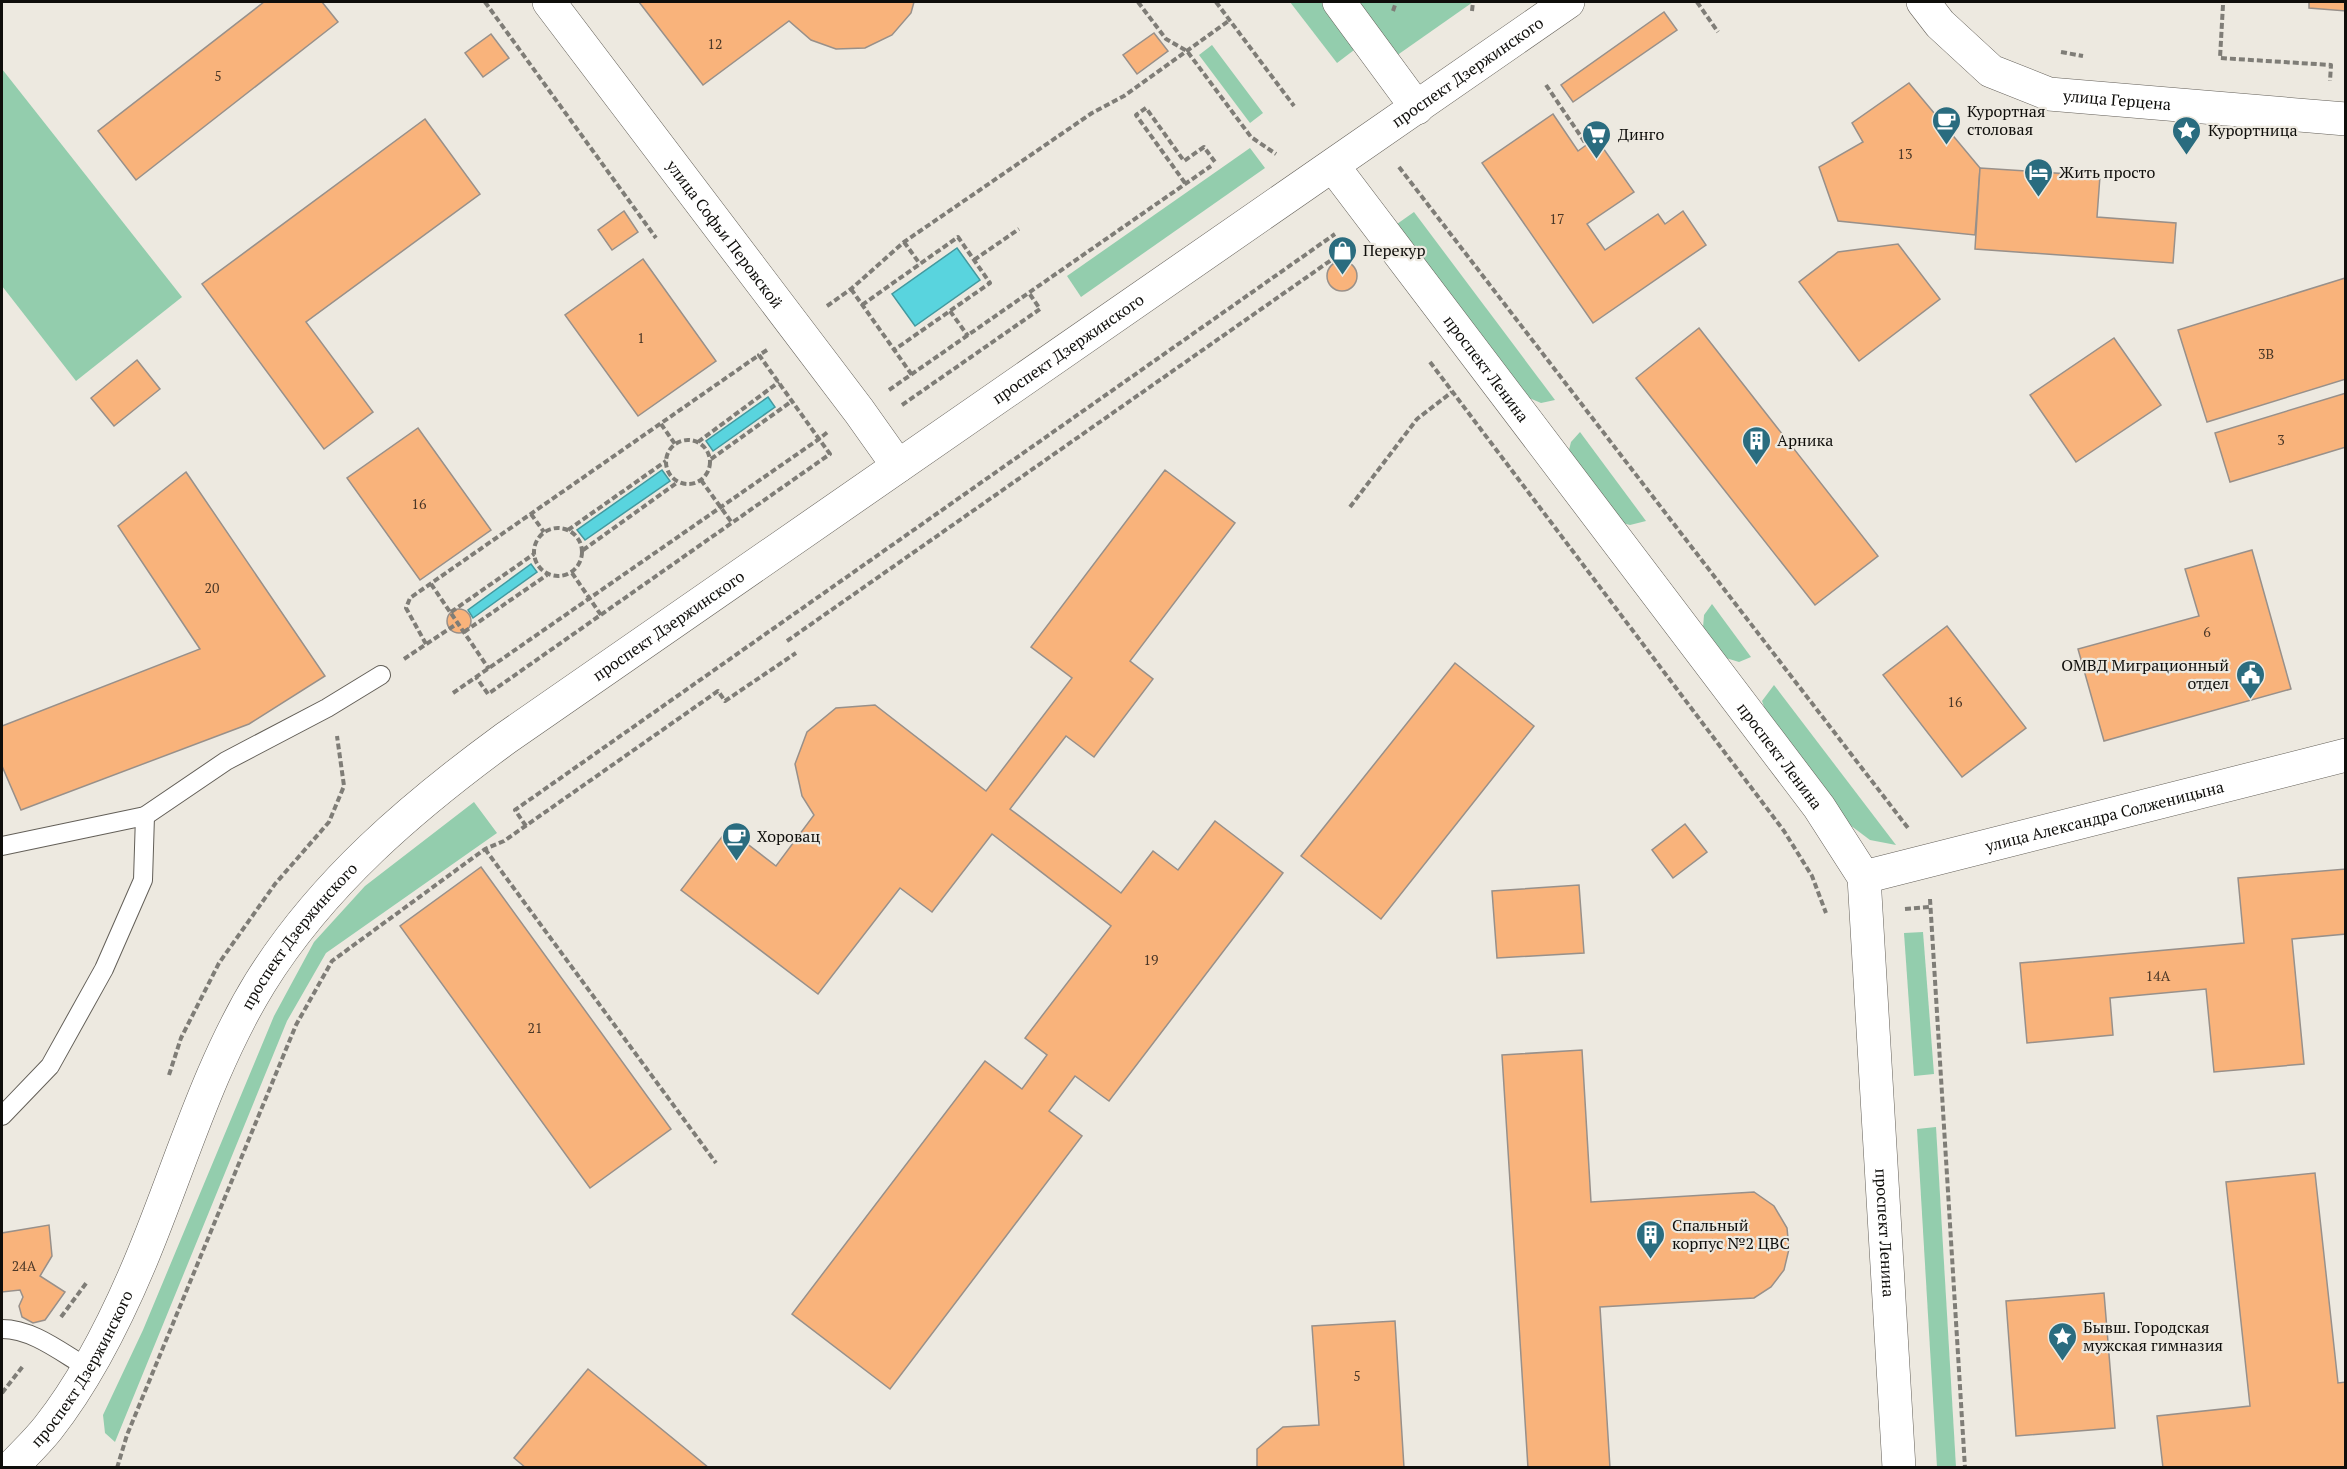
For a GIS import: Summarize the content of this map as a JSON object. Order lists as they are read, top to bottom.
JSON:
{
  "streets": {
    "street": [
      "проспект Дзержинского",
      "улица Герцена",
      "улица Софьи Перовской",
      "проспект Ленина",
      "улица Александра Солженицына"
    ]
  },
  "crossings": [
    ["проспект Дзержинского", "улица Софьи Перовской"],
    ["проспект Дзержинского", "проспект Ленина"],
    ["проспект Ленина", "улица Александра Солженицына"]
  ],
  "places": {
    "cafe": ["Курортная столовая", "Хоровац"],
    "place": ["Курортница", "Бывш. Городская мужская гимназия"],
    "supermarket": ["Динго"],
    "hotel": ["Жить просто"],
    "shop": ["Перекур"],
    "building": ["Арника", "Спальный корпус №2 ЦВС"],
    "public building": ["ОМВД Миграционный отдел"]
  },
  "house_numbers": [
    "12",
    "5",
    "13",
    "17",
    "1",
    "3В",
    "3",
    "16",
    "20",
    "6",
    "16",
    "19",
    "14А",
    "21",
    "24А",
    "5"
  ]
}
